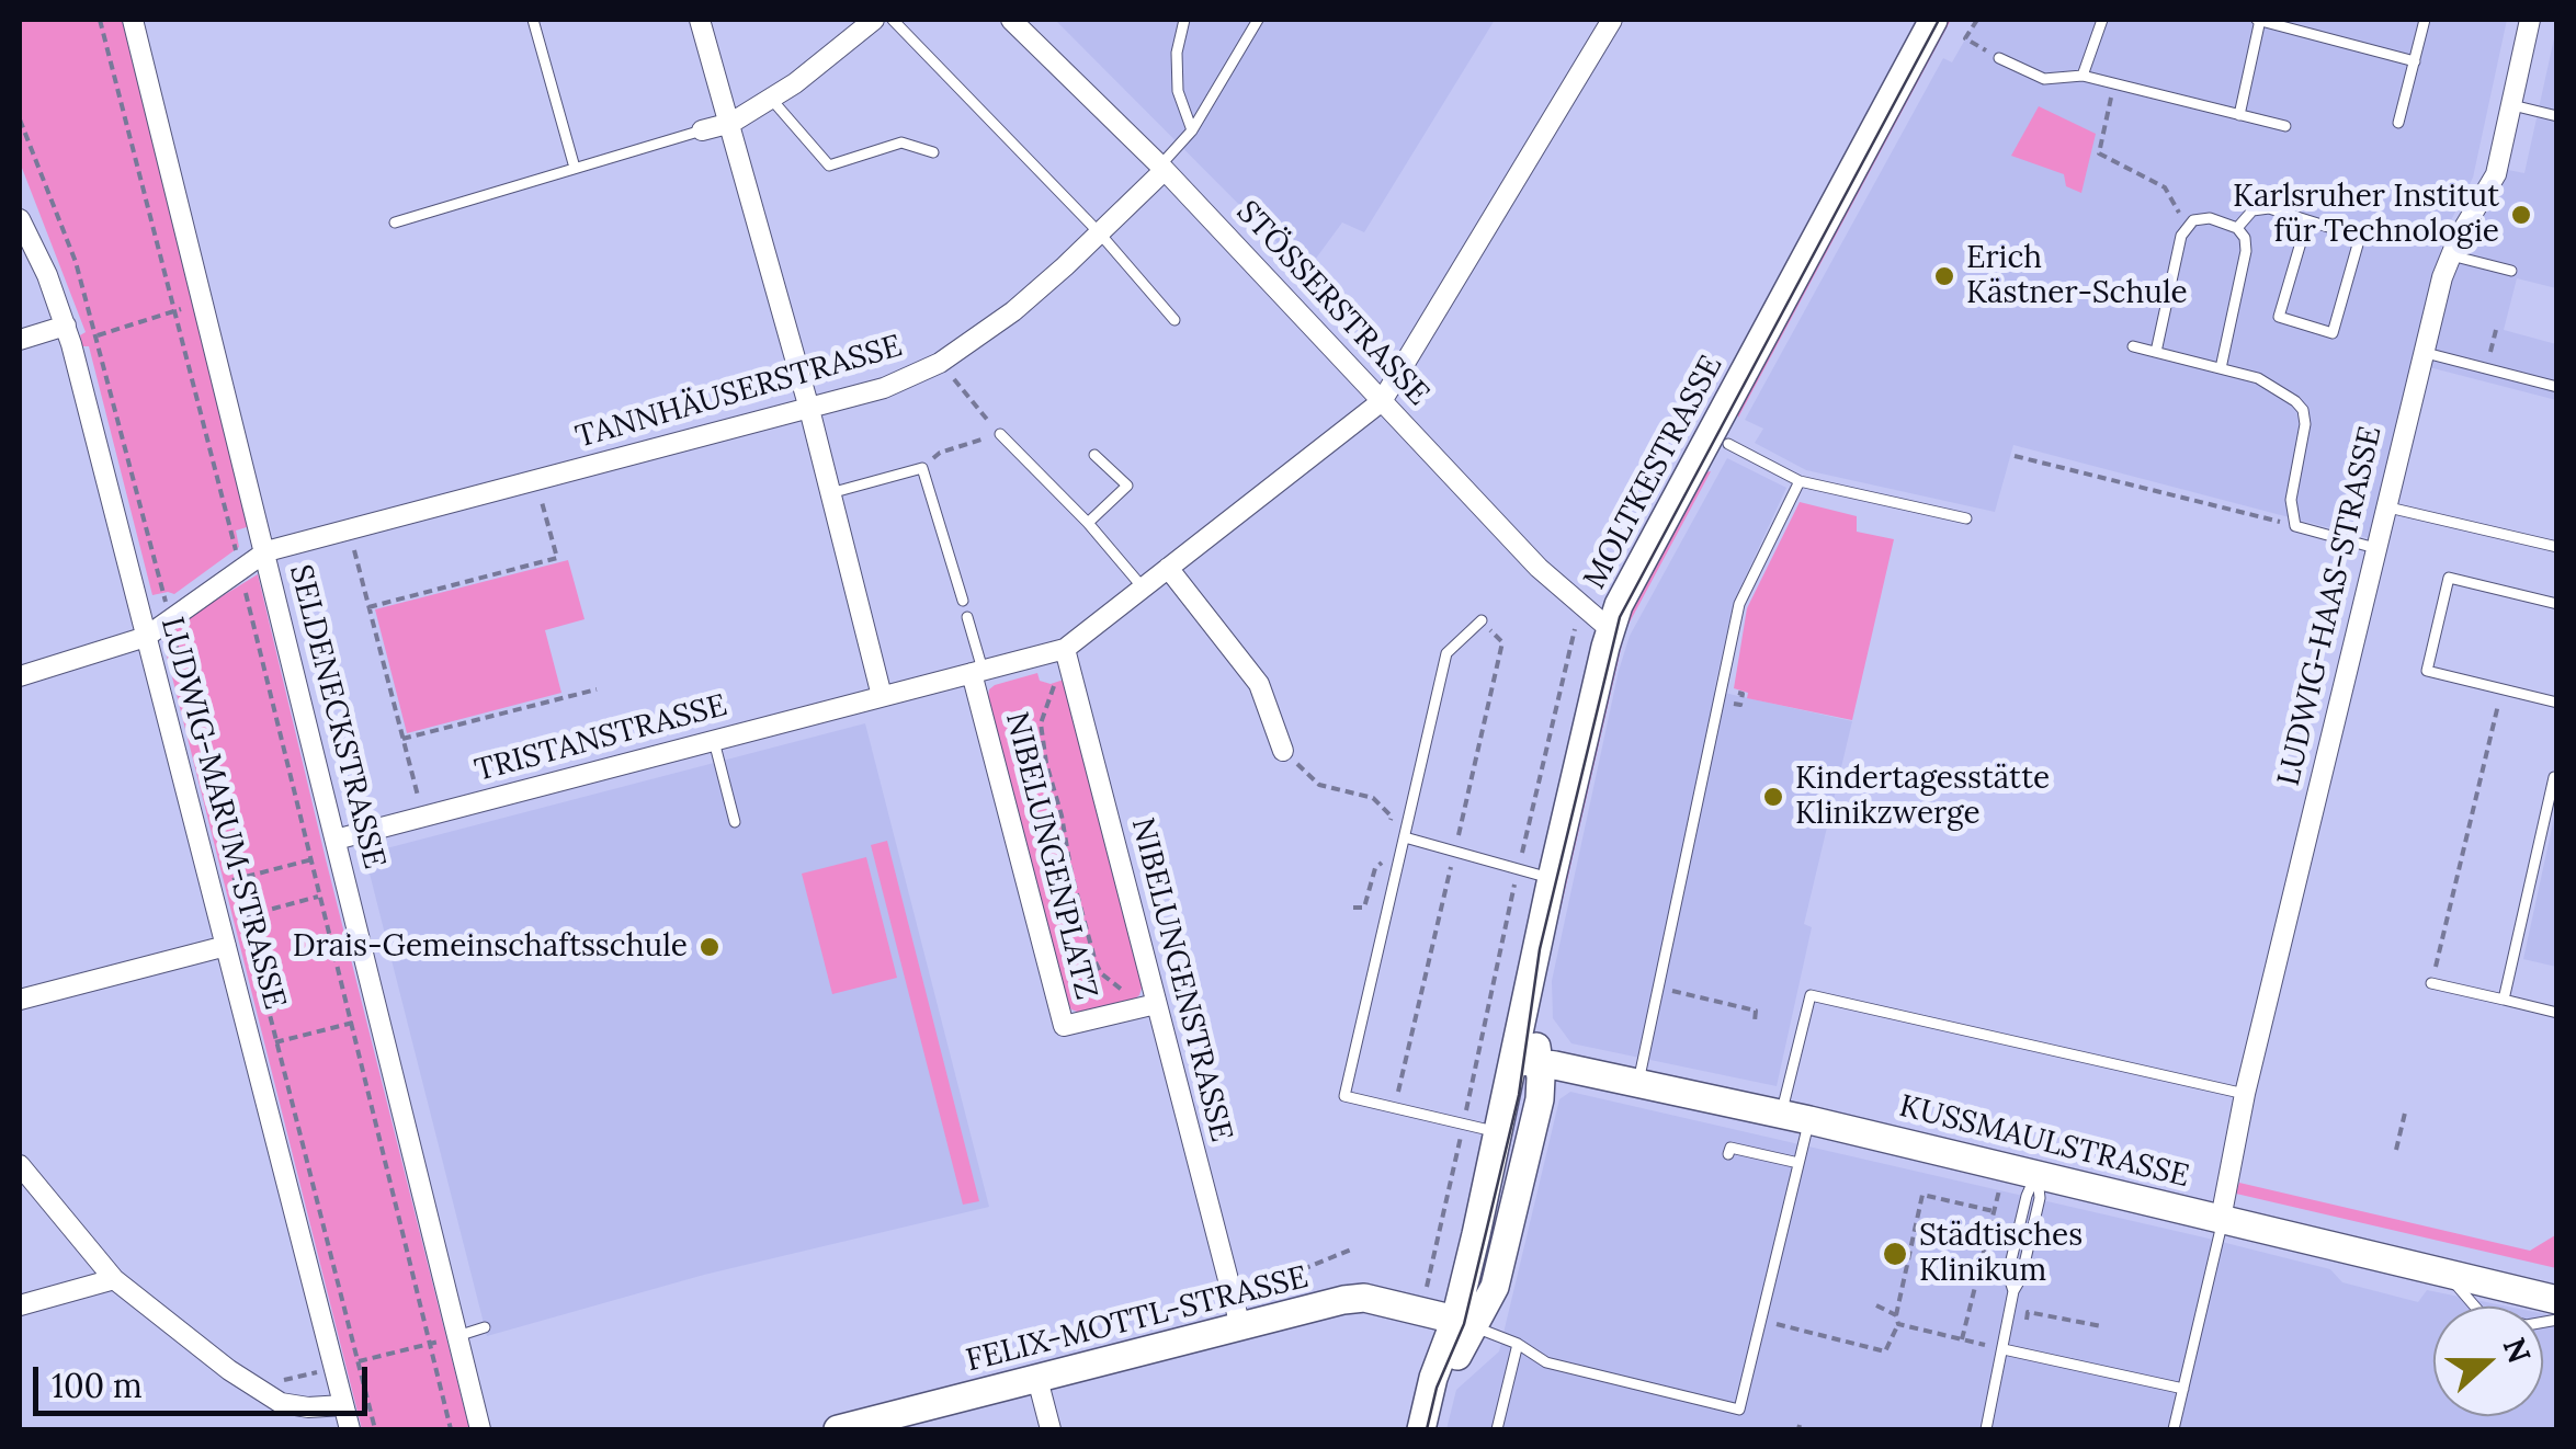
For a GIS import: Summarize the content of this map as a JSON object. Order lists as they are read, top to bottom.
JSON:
{
  "streets": {
    "main road": ["MOLTKESTRASSE", "KUSSMAULSTRASSE", "FELIX-MOTTL-STRASSE"],
    "street": [
      "STÖSSERSTRASSE",
      "TANNHÄUSERSTRASSE",
      "LUDWIG-HAAS-STRASSE",
      "SELDENECKSTRASSE",
      "TRISTANSTRASSE",
      "LUDWIG-MARUM-STRASSE",
      "NIBELUNGENPLATZ",
      "NIBELUNGENSTRASSE"
    ]
  },
  "crossings": [
    ["STÖSSERSTRASSE", "TANNHÄUSERSTRASSE"],
    ["STÖSSERSTRASSE", "MOLTKESTRASSE"],
    ["TANNHÄUSERSTRASSE", "SELDENECKSTRASSE"],
    ["TANNHÄUSERSTRASSE", "LUDWIG-MARUM-STRASSE"],
    ["MOLTKESTRASSE", "KUSSMAULSTRASSE"],
    ["MOLTKESTRASSE", "FELIX-MOTTL-STRASSE"],
    ["LUDWIG-HAAS-STRASSE", "KUSSMAULSTRASSE"],
    ["SELDENECKSTRASSE", "TRISTANSTRASSE"],
    ["TRISTANSTRASSE", "NIBELUNGENPLATZ"],
    ["TRISTANSTRASSE", "NIBELUNGENSTRASSE"],
    ["NIBELUNGENPLATZ", "NIBELUNGENSTRASSE"],
    ["NIBELUNGENSTRASSE", "FELIX-MOTTL-STRASSE"]
  ],
  "places": [
    "Karlsruher Institut für Technologie",
    "Erich Kästner-Schule",
    "Kindertagesstätte Klinikzwerge",
    "Drais-Gemeinschaftsschule",
    "Städtisches Klinikum"
  ],
  "scale_bar": "100 m",
  "north": "right"
}
